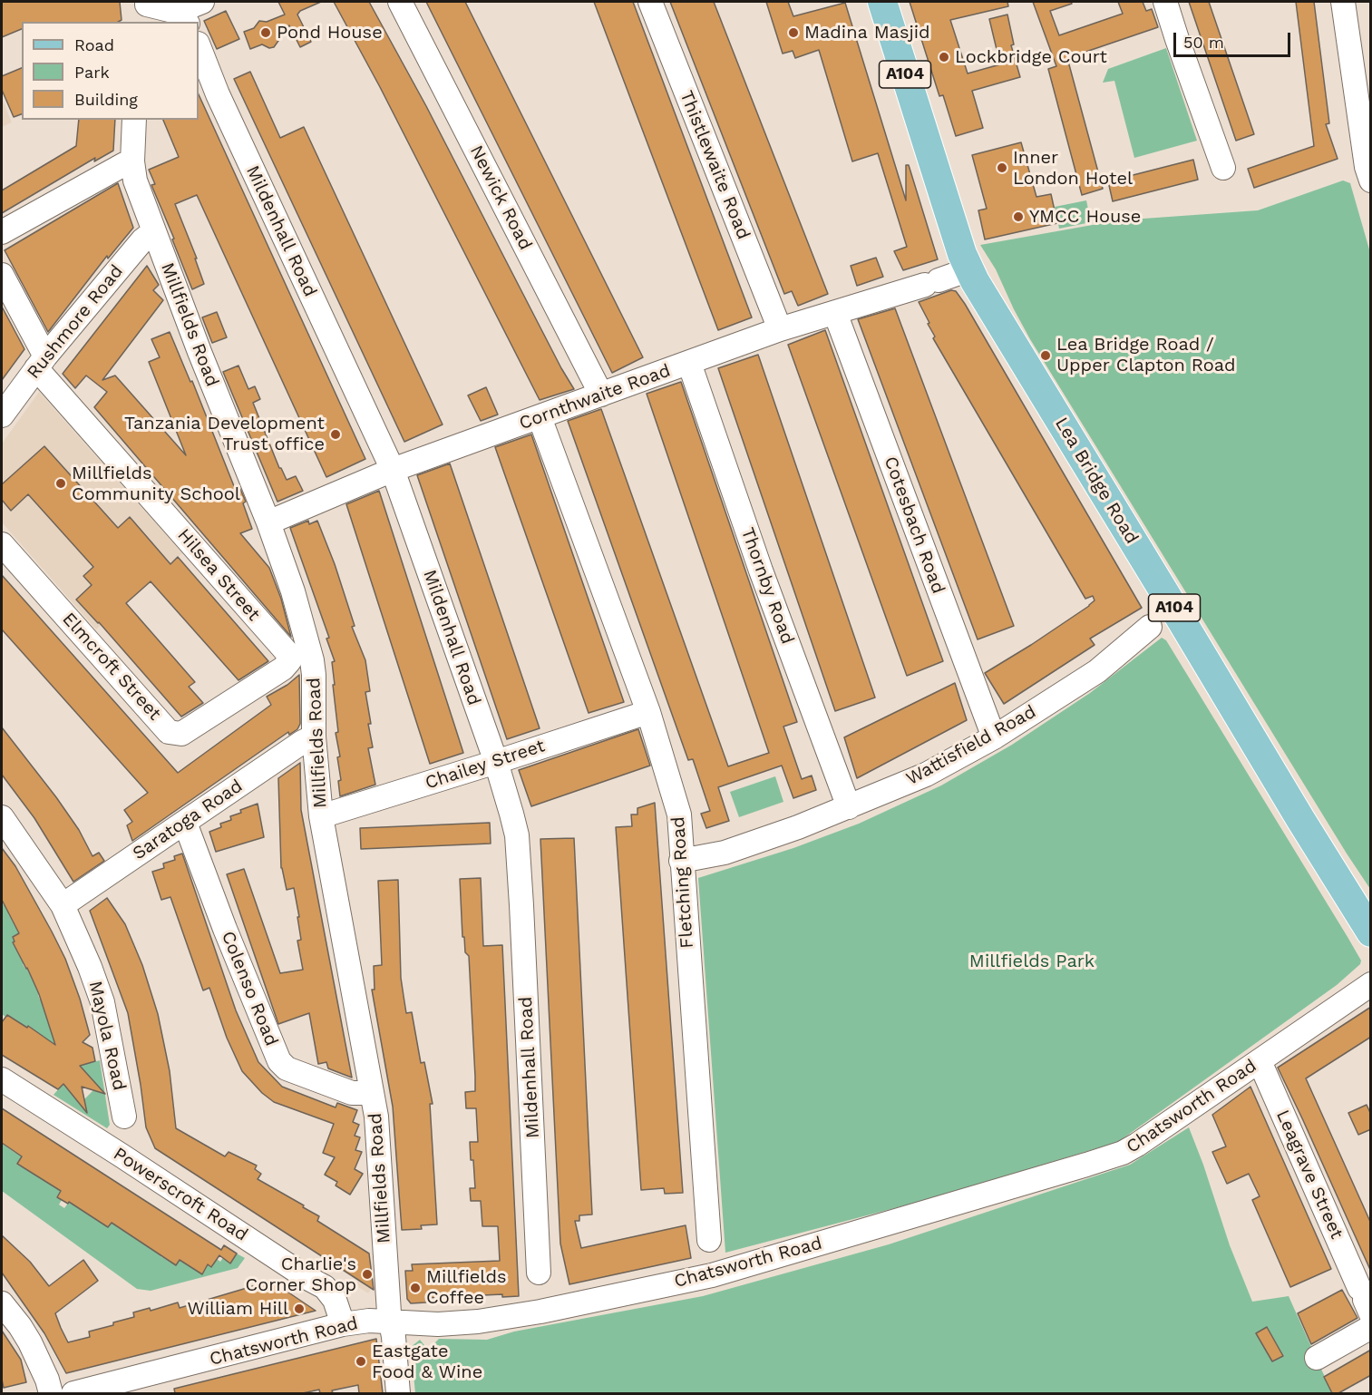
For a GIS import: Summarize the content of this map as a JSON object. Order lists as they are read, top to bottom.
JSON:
{
  "streets": {
    "main road": ["A104", "Lea Bridge Road"],
    "street": [
      "Thistlewaite Road",
      "Newick Road",
      "Mildenhall Road",
      "Rushmore Road",
      "Millfields Road",
      "Cornthwaite Road",
      "Cotesbach Road",
      "Hilsea Street",
      "Thornby Road",
      "Elmcroft Street",
      "Wattisfield Road",
      "Chailey Street",
      "Saratoga Road",
      "Fletching Road",
      "Colenso Road",
      "Mayola Road",
      "Chatsworth Road",
      "Leagrave Street",
      "Powerscroft Road"
    ]
  },
  "crossings": [
    ["Thistlewaite Road", "Cornthwaite Road"],
    ["Newick Road", "Cornthwaite Road"],
    ["Mildenhall Road", "Cornthwaite Road"],
    ["Mildenhall Road", "Chailey Street"],
    ["Mildenhall Road", "Chatsworth Road"],
    ["Rushmore Road", "Millfields Road"],
    ["Rushmore Road", "Hilsea Street"],
    ["Millfields Road", "Cornthwaite Road"],
    ["Millfields Road", "Chailey Street"],
    ["Millfields Road", "Saratoga Road"],
    ["Millfields Road", "Colenso Road"],
    ["Millfields Road", "Chatsworth Road"],
    ["Cornthwaite Road", "Lea Bridge Road"],
    ["Cornthwaite Road", "Cotesbach Road"],
    ["Cornthwaite Road", "Thornby Road"],
    ["Cornthwaite Road", "Fletching Road"],
    ["Cotesbach Road", "Wattisfield Road"],
    ["Hilsea Street", "Elmcroft Street"],
    ["Thornby Road", "Wattisfield Road"],
    ["Wattisfield Road", "Fletching Road"],
    ["Chailey Street", "Fletching Road"],
    ["Saratoga Road", "Colenso Road"],
    ["Saratoga Road", "Mayola Road"],
    ["Fletching Road", "Chatsworth Road"],
    ["Chatsworth Road", "Leagrave Street"],
    ["Chatsworth Road", "Powerscroft Road"]
  ],
  "parks": ["Millfields Park"],
  "places": [
    "Pond House",
    "Madina Masjid",
    "Lockbridge Court",
    "Inner London Hotel",
    "YMCC House",
    "Lea Bridge Road / Upper Clapton Road",
    "Tanzania Development Trust office",
    "Millfields Community School",
    "Charlie's Corner Shop",
    "Millfields Coffee",
    "William Hill",
    "Eastgate Food & Wine"
  ],
  "legend": ["Road", "Park", "Building"],
  "scale_bar": "50 m"
}
